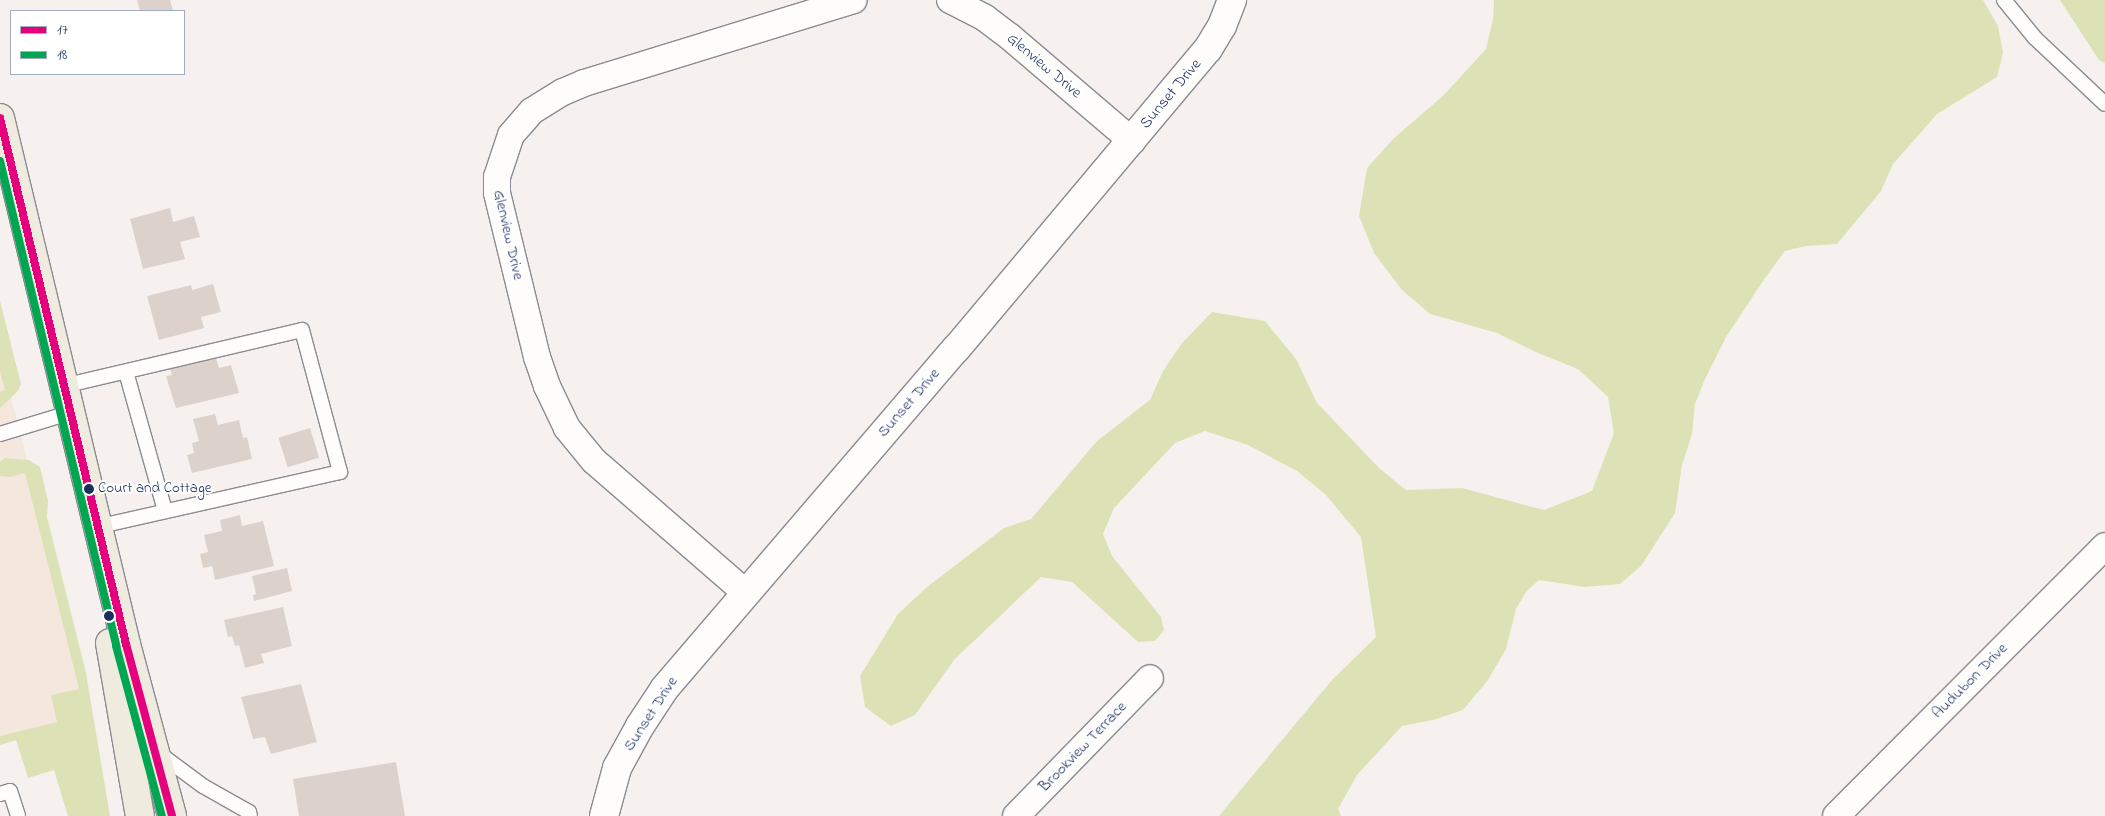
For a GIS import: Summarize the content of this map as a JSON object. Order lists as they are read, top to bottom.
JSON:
{
  "streets": {
    "street": [
      "Glenview Drive",
      "Sunset Drive",
      "Audubon Drive",
      "Brookview Terrace"
    ]
  },
  "crossings": [
    ["Glenview Drive", "Sunset Drive"]
  ],
  "places": ["Court and Cottage"],
  "lines": ["transit line 17", "transit line 18"],
  "legend": ["17", "18"]
}
